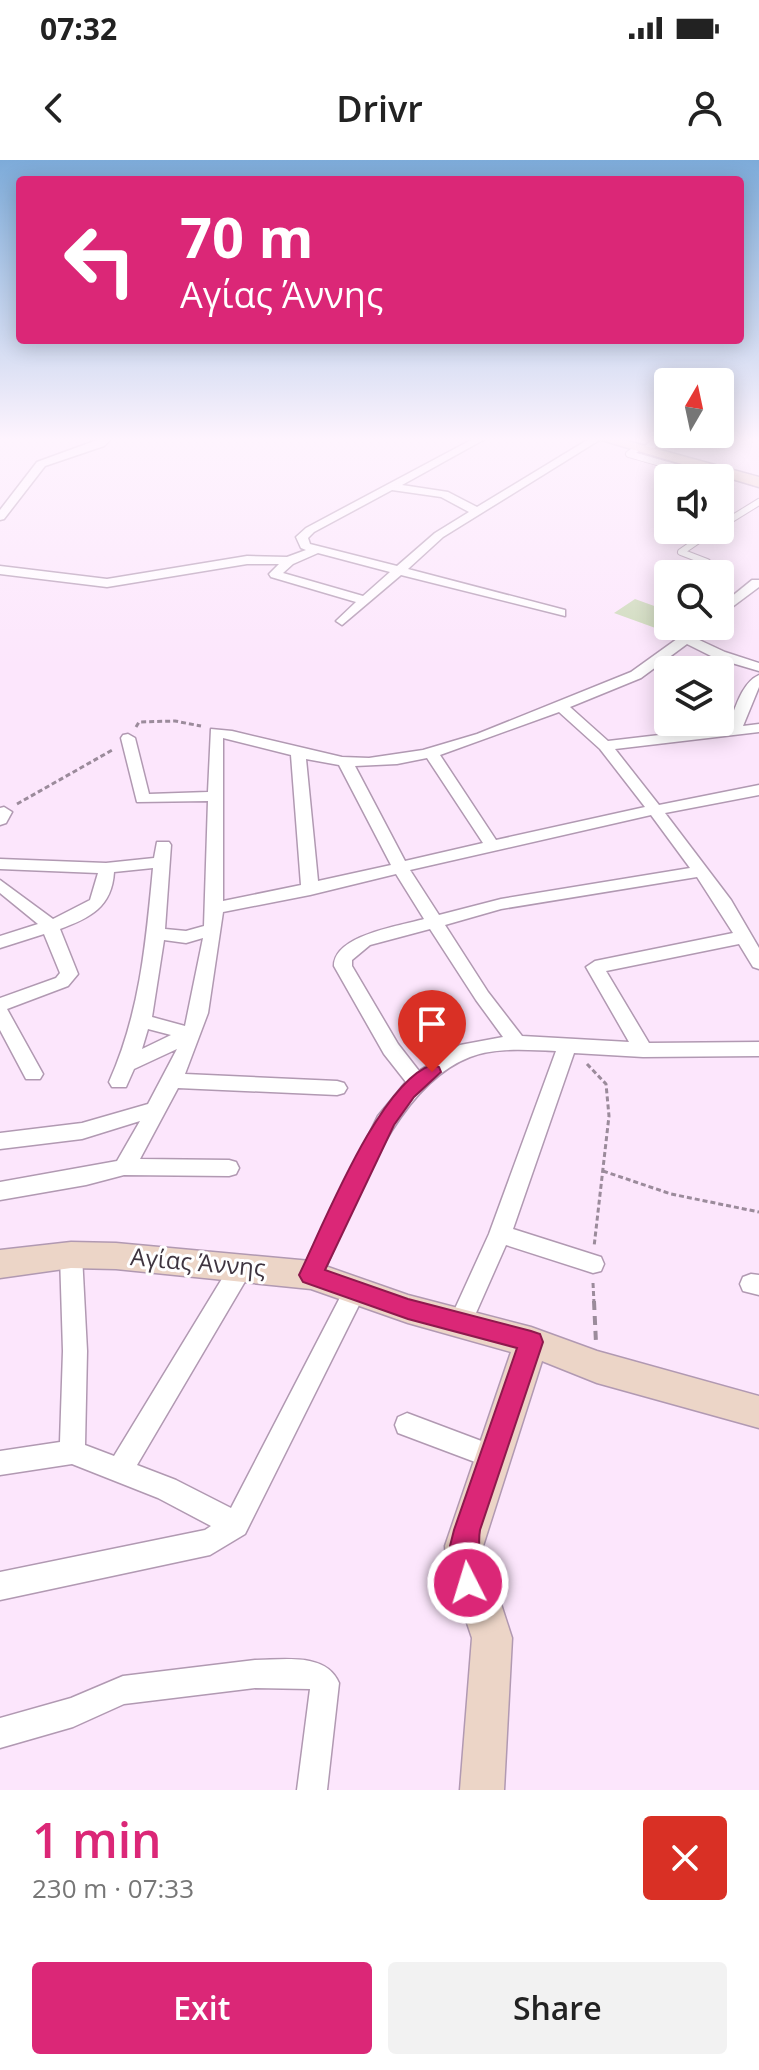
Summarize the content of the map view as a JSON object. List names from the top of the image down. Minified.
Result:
{"streets":{"street":["Αγίας Άννης"]},"north":"top","page":{"status":"07:32","header":"Drivr","turn":["70 m","Αγίας Άννης"],"heading":["1 min","230 m · 07:33"],"buttons":["Exit","Share"]}}
